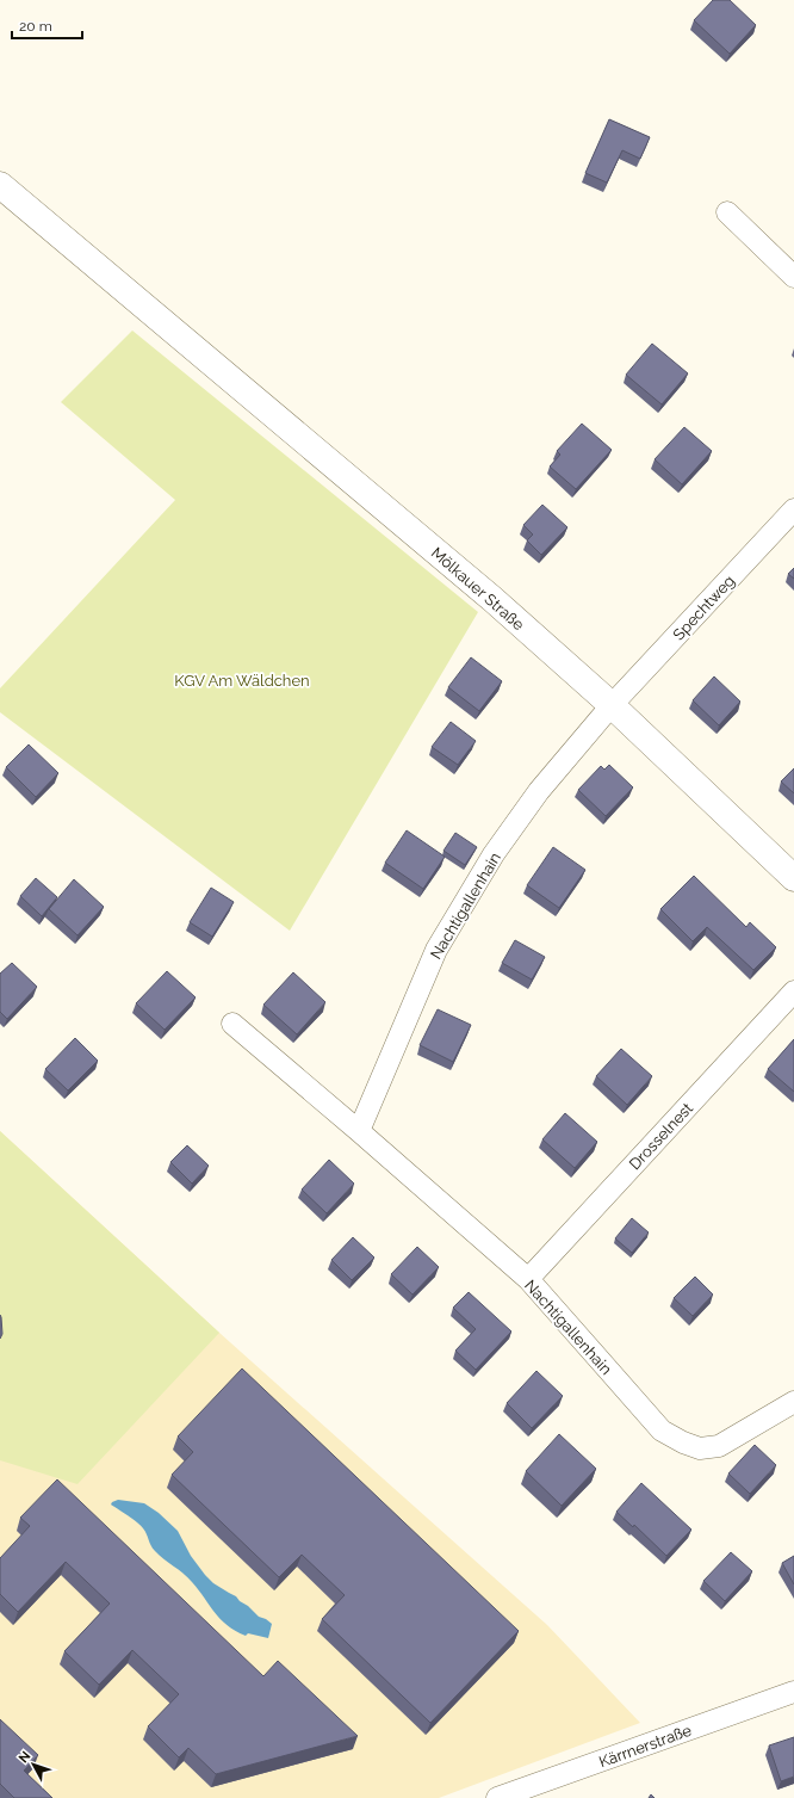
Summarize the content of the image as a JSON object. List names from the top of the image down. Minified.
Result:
{"streets":{"street":["Mölkauer Straße","Spechtweg","Nachtigallenhain","Drosselnest","Kärrnerstraße"]},"crossings":[["Mölkauer Straße","Spechtweg"],["Mölkauer Straße","Nachtigallenhain"],["Spechtweg","Nachtigallenhain"],["Nachtigallenhain","Drosselnest"]],"parks":["KGV Am Wäldchen"],"scale_bar":"20 m","north":"top left"}
